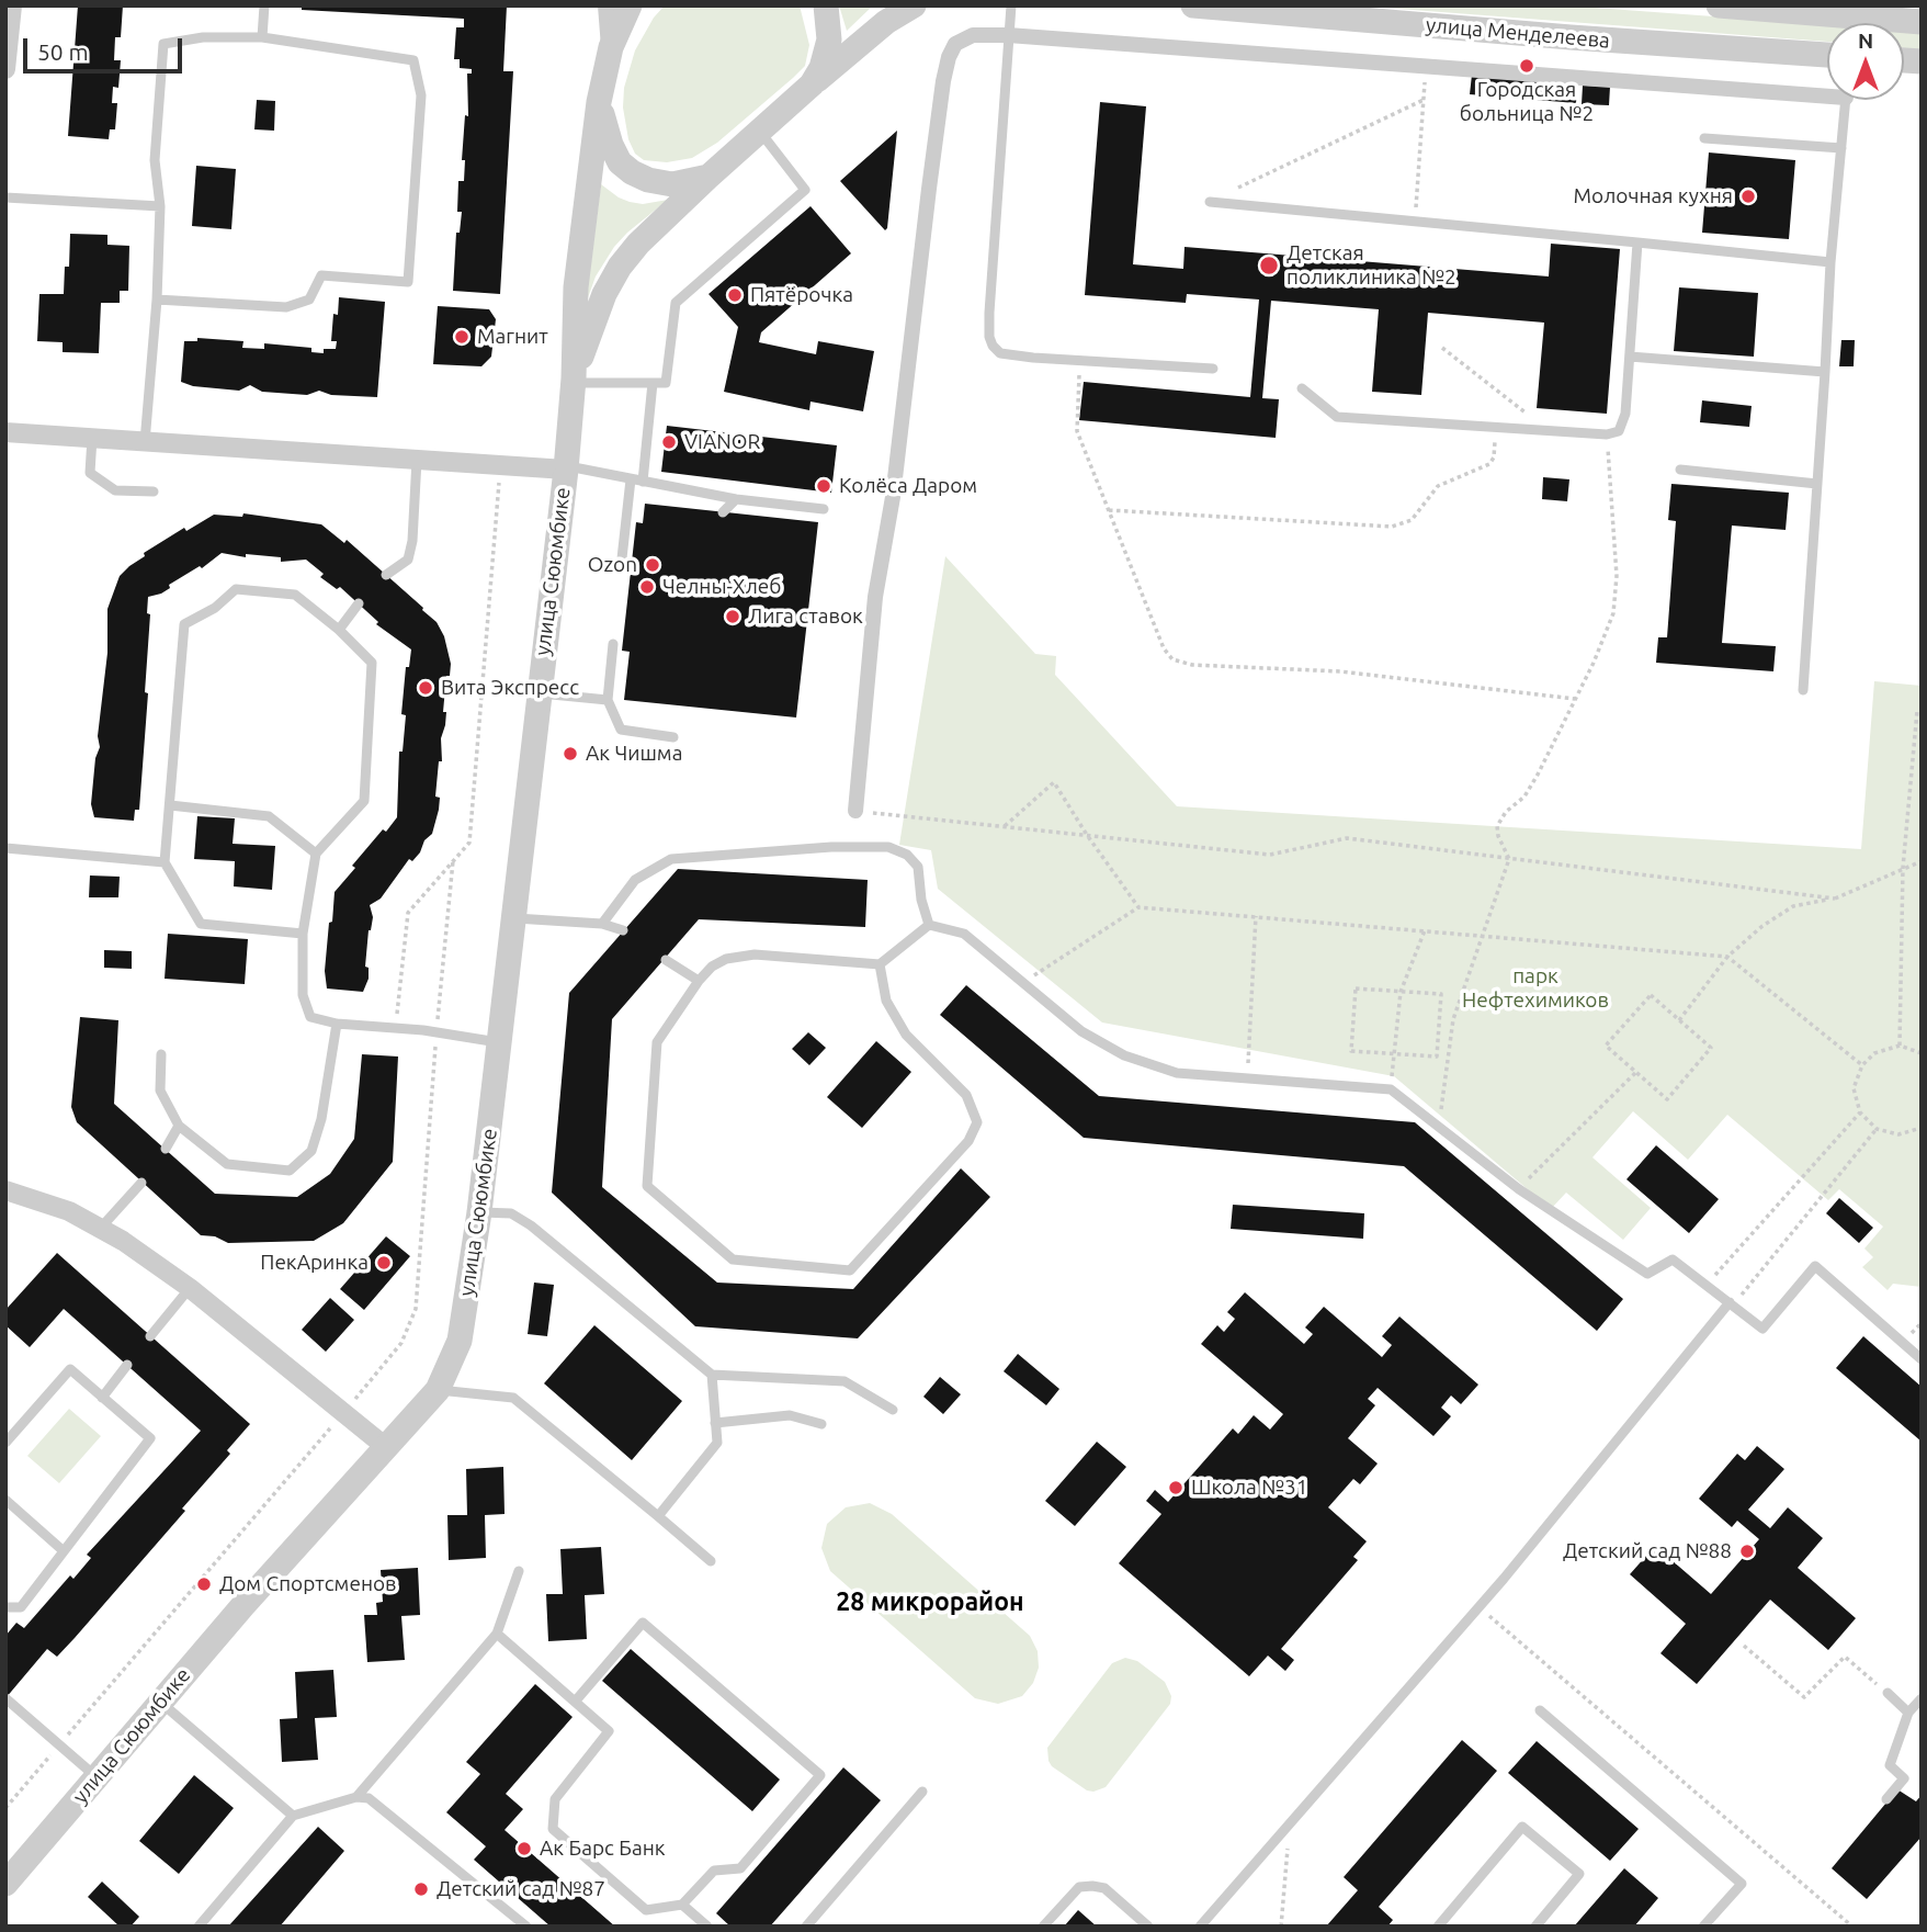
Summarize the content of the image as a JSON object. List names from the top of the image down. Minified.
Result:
{"streets":{"street":["улица Менделеева","улица Сююмбике"]},"districts":["28 микрорайон"],"parks":["парк Нефтехимиков"],"places":["Городская больница №2","Молочная кухня","Детская поликлиника №2","Пятёрочка","Магнит","VIANOR","Колёса Даром","Ozon","Челны-Хлеб","Лига ставок","Вита Экспресс","Ак Чишма","ПекАринка","Школа №31","Детский сад №88","Дом Спортсменов","Ак Барс Банк","Детский сад №87"],"scale_bar":"50 m","north":"top"}
